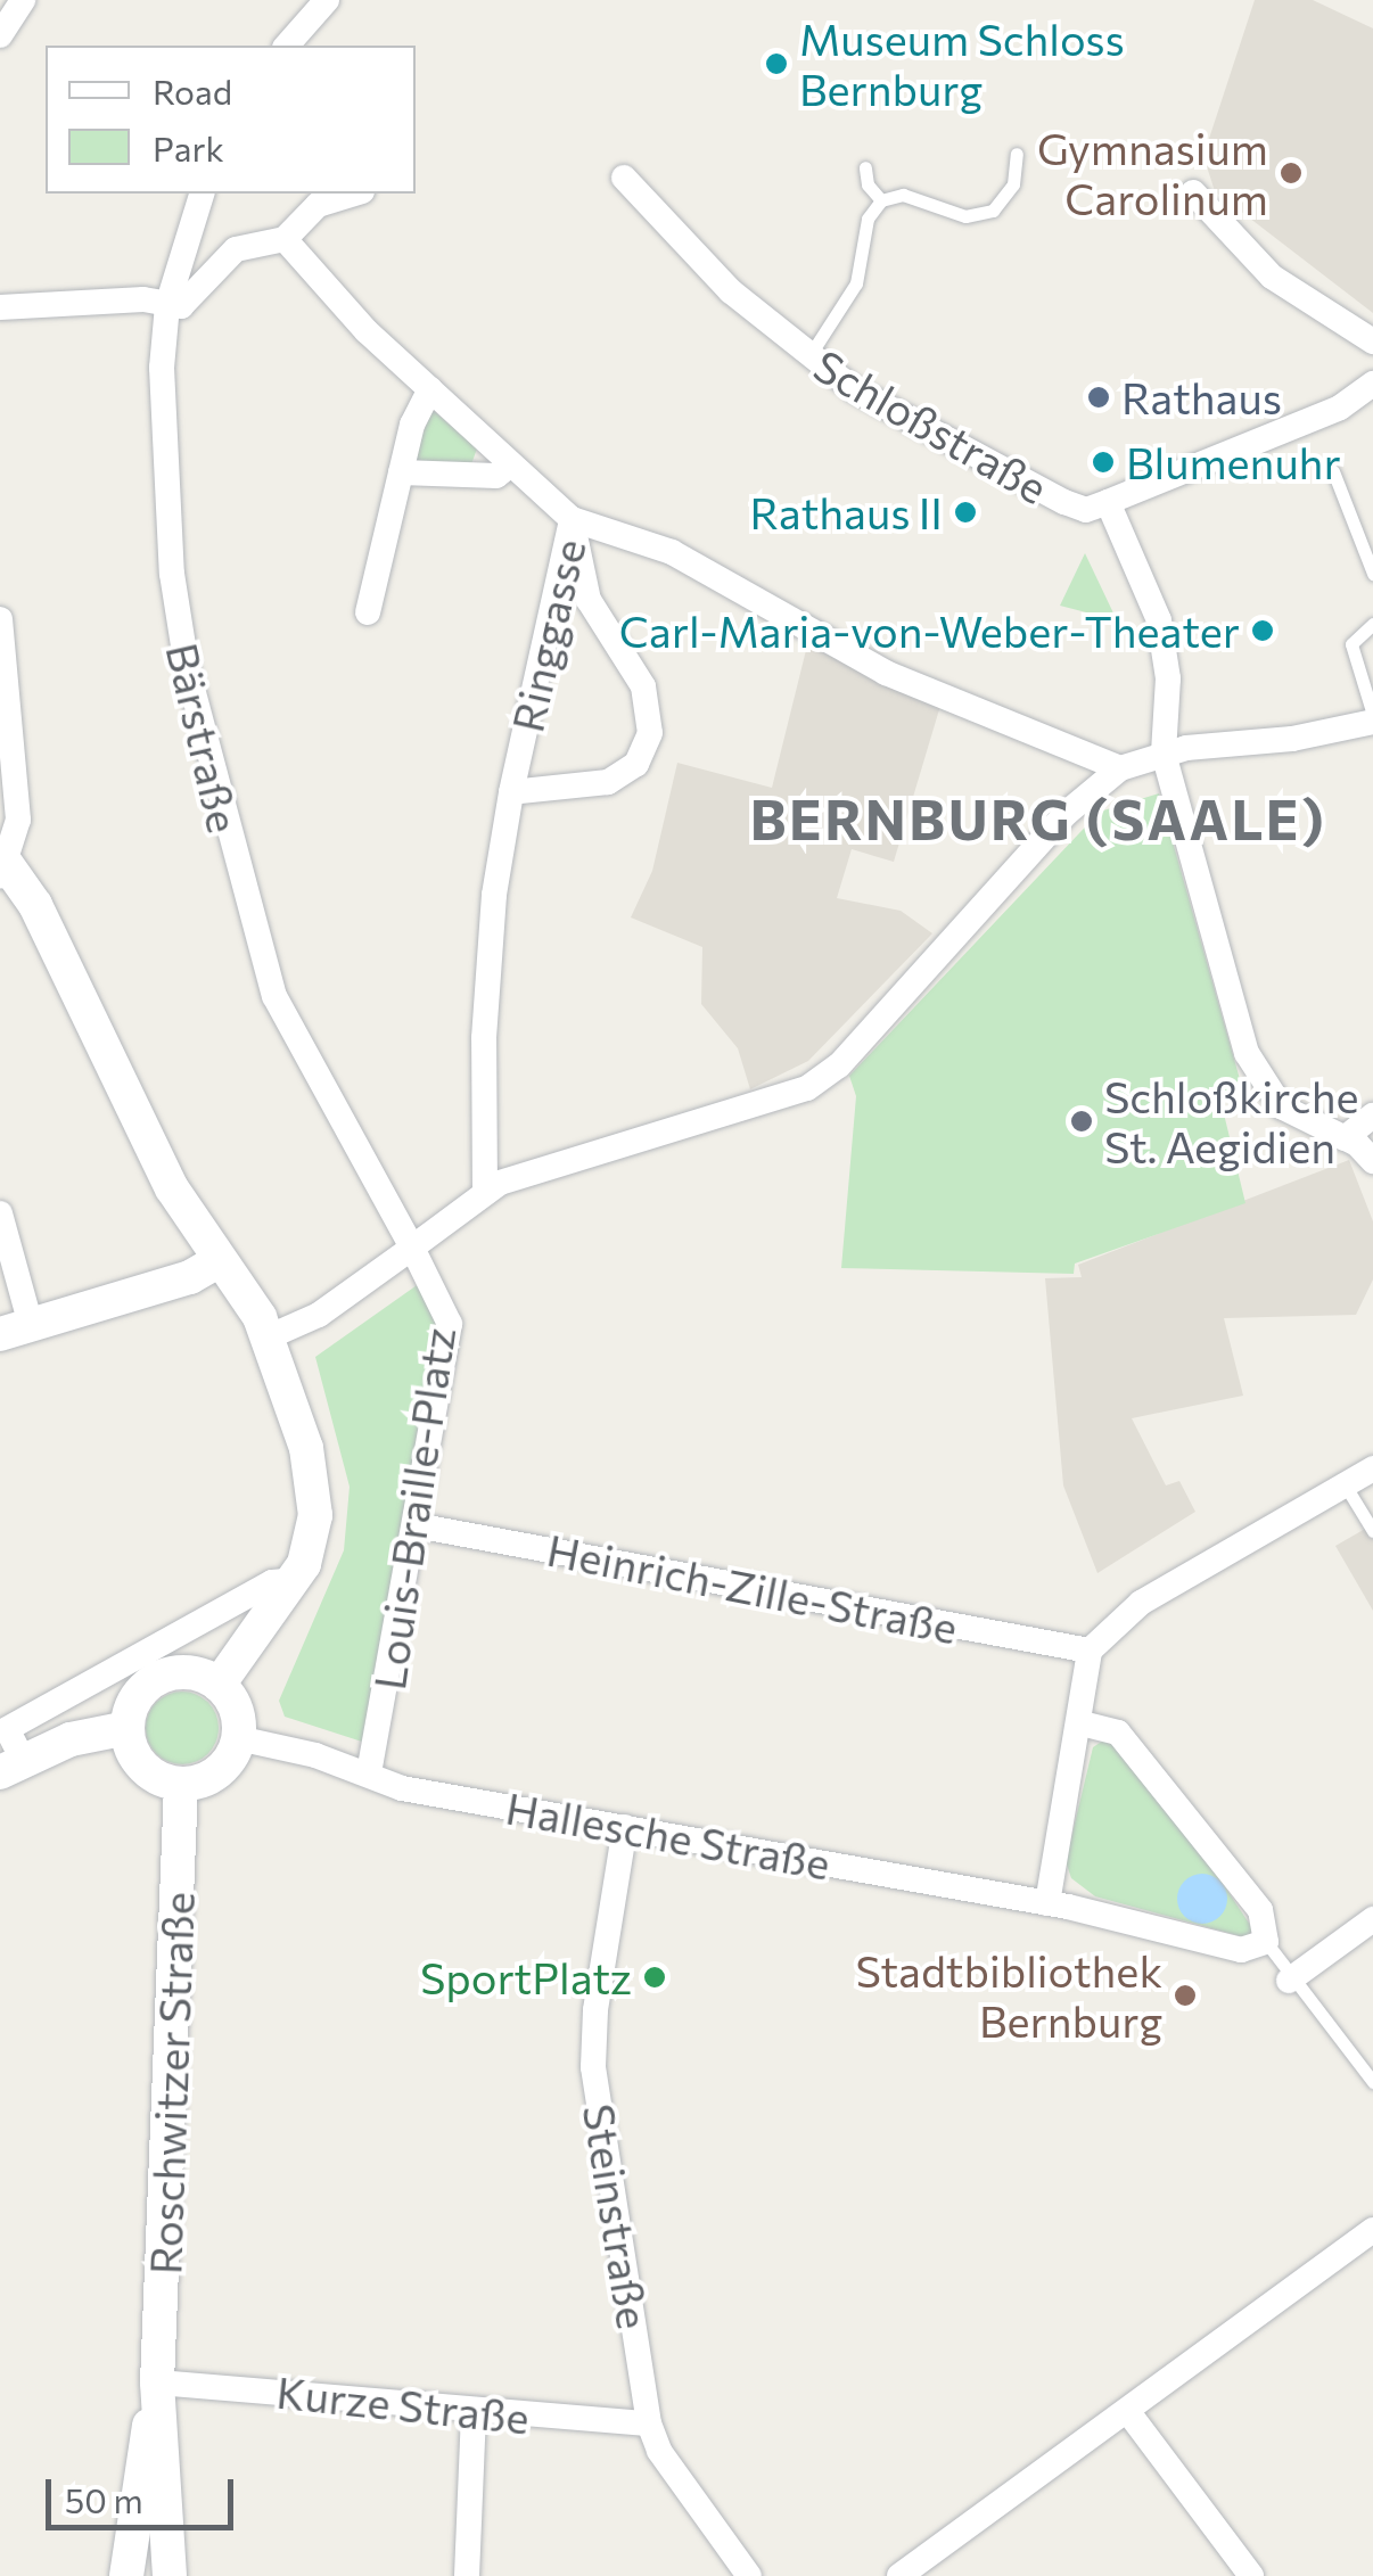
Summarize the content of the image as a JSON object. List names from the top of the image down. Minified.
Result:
{"streets":{"main road":["Roschwitzer Straße"],"street":["Schloßstraße","Ringgasse","Bärstraße","Louis-Braille-Platz","Heinrich-Zille-Straße","Hallesche Straße","Steinstraße","Kurze Straße"]},"crossings":[["Ringgasse","Louis-Braille-Platz"],["Bärstraße","Louis-Braille-Platz"],["Louis-Braille-Platz","Heinrich-Zille-Straße"],["Louis-Braille-Platz","Hallesche Straße"],["Hallesche Straße","Roschwitzer Straße"],["Hallesche Straße","Steinstraße"],["Roschwitzer Straße","Kurze Straße"],["Steinstraße","Kurze Straße"]],"districts":["BERNBURG (SAALE)"],"places":["Museum Schloss Bernburg","Gymnasium Carolinum","Rathaus","Blumenuhr","Rathaus II","Carl-Maria-von-Weber-Theater","Schloßkirche St. Aegidien","SportPlatz","Stadtbibliothek Bernburg"],"legend":["Road","Park"],"scale_bar":"50 m"}
